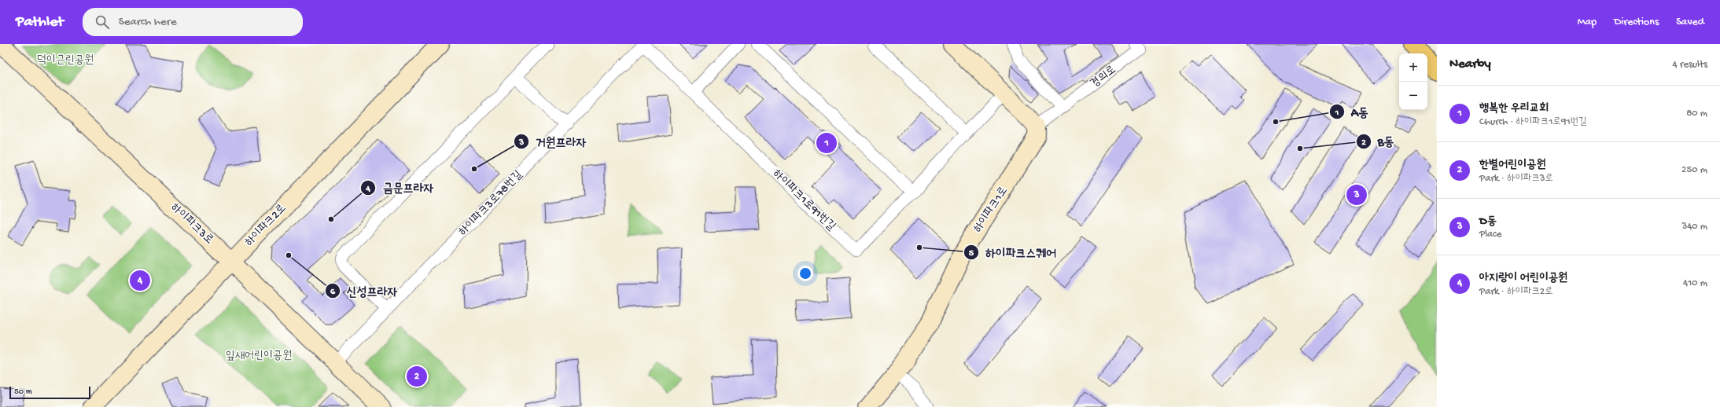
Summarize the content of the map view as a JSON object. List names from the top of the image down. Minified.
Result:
{"streets":{"street":["경의로","하이파크1로91번길","하이파크3로78번길","하이파크1로","하이파크3로","하이파크2로"]},"crossings":[["경의로","하이파크1로"],["하이파크1로91번길","하이파크3로78번길"],["하이파크3로78번길","하이파크3로"],["하이파크3로","하이파크2로"]],"parks":["덕이근린공원","잎새어린이공원"],"places":["A동","B동","거원프라자","금문프라자","하이파크스퀘어","신성프라자"],"scale_bar":"50 m","page":{"header":"Pathlet","search":"Search here","nav":["Map","Directions","Saved"],"heading":["Nearby","4 results"],"map_buttons":["+","−"],"list":[{"mark":"1","name":"행복한 우리교회","note":"Church · 하이파크1로91번길","value":"80 m"},{"mark":"2","name":"한별어린이공원","note":"Park · 하이파크3로","value":"250 m"},{"mark":"3","name":"D동","note":"Place","value":"340 m"},{"mark":"4","name":"아지랑이 어린이공원","note":"Park · 하이파크2로","value":"410 m"}],"pins":["1","3","4","2"],"scale":"50 m"}}
